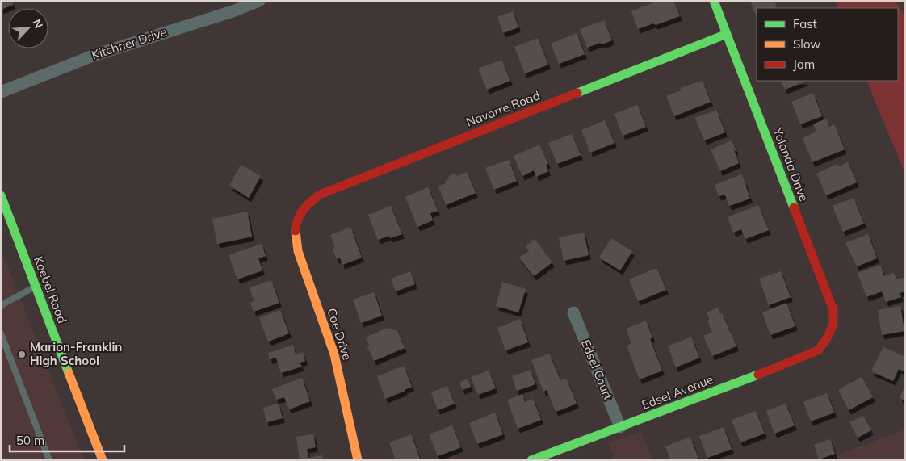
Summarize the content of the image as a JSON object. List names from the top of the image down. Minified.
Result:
{"streets":{"street":["Kitchner Drive","Navarre Road","Yolanda Drive","Koebel Road","Coe Drive","Edsel Court","Edsel Avenue"]},"crossings":[["Navarre Road","Yolanda Drive"],["Navarre Road","Coe Drive"],["Yolanda Drive","Edsel Avenue"],["Edsel Court","Edsel Avenue"]],"places":["Marion-Franklin High School"],"legend":["Fast","Slow","Jam"],"scale_bar":"50 m","north":"top right"}
